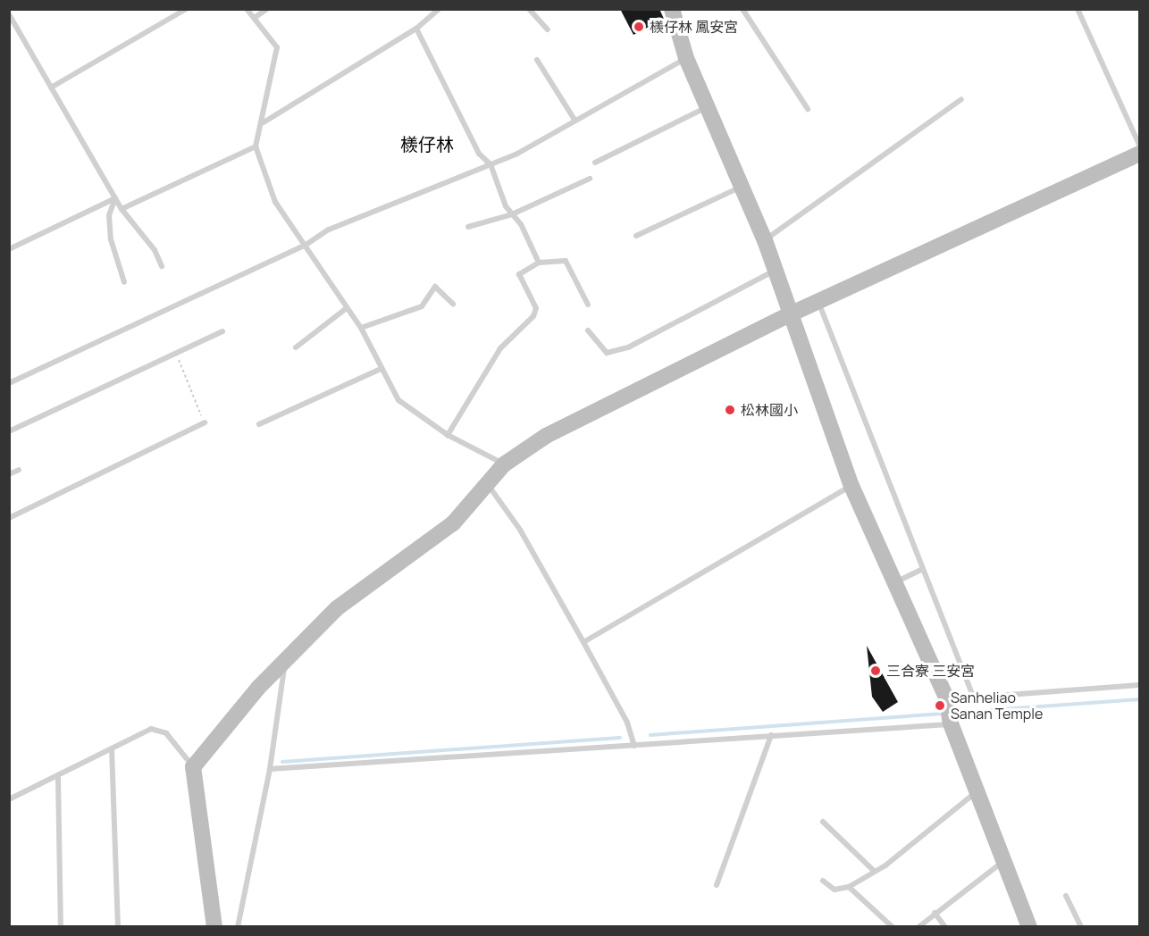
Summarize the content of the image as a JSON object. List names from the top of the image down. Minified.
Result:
{"districts":["檨仔林"],"places":["檨仔林 鳳安宮","松林國小","三合寮 三安宮","Sanheliao Sanan Temple"]}
